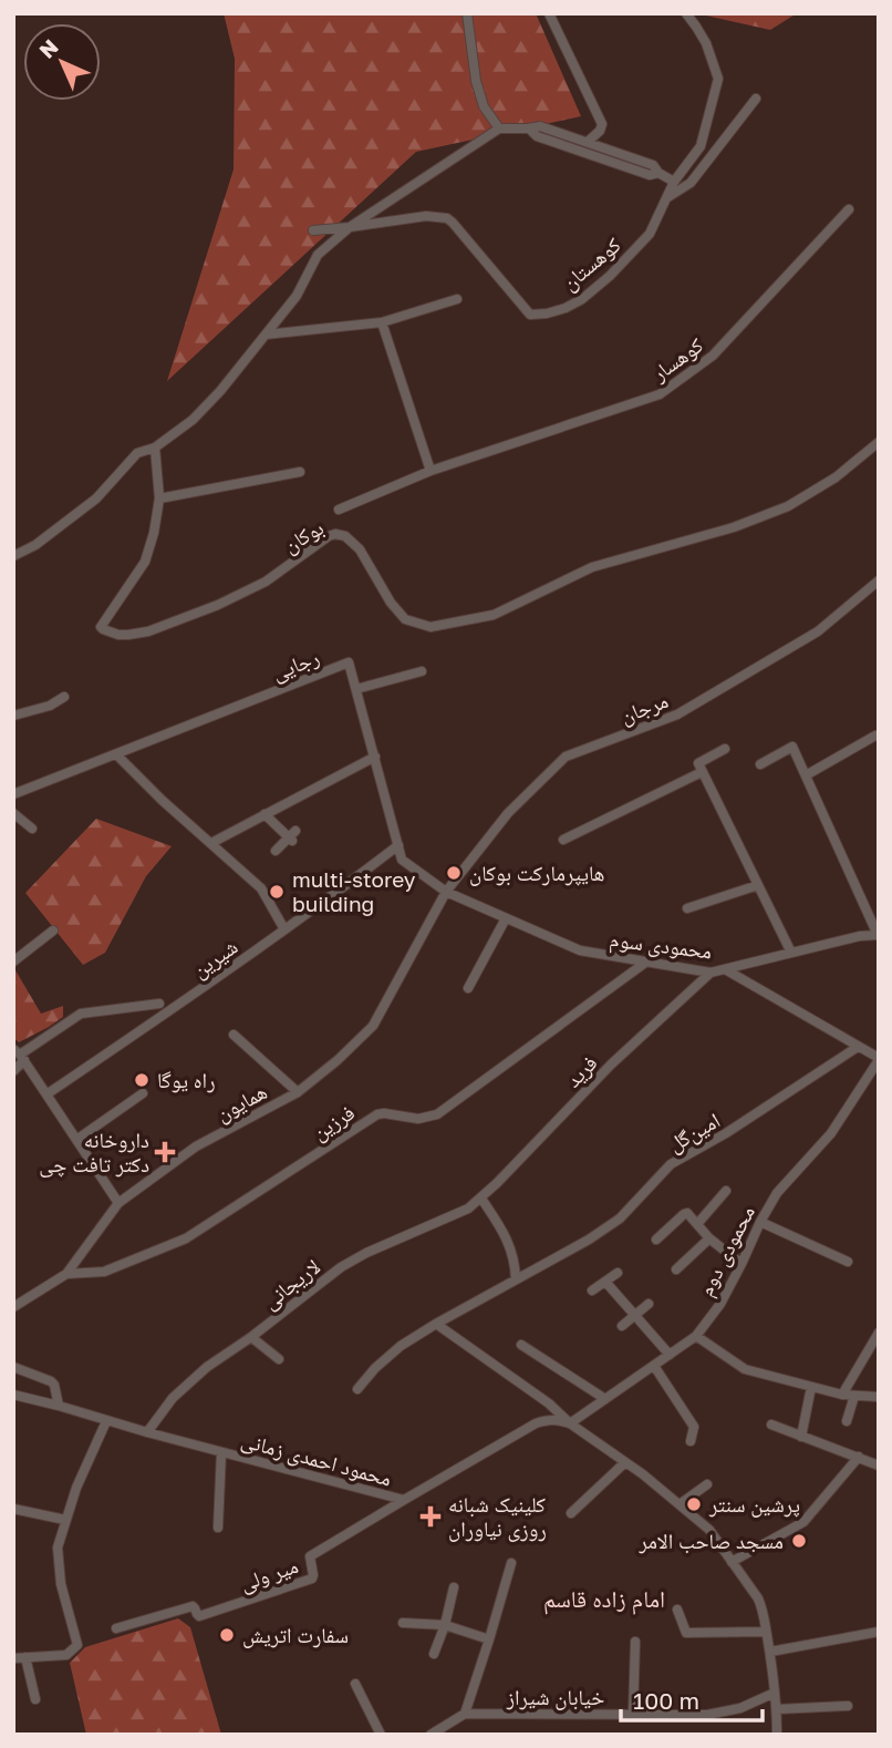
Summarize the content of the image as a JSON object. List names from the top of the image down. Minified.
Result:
{"streets":{"street":["کوهستان","کوهسار","بوکان","رجایی","مرجان","محمودی سوم","شیرین","فرید","همایون","فرزین","امین‌گل","محمودی دوم","لاریجانی","محمود احمدی زمانی","میر ولی","خیابان شیراز"]},"crossings":[["کوهستان","بوکان"],["رجایی","مرجان"],["رجایی","محمودی سوم"],["رجایی","شیرین"],["رجایی","همایون"],["مرجان","محمودی سوم"],["مرجان","همایون"],["محمودی سوم","فرید"],["محمودی سوم","همایون"],["محمودی سوم","فرزین"],["فرید","لاریجانی"],["همایون","فرزین"],["محمودی دوم","محمود احمدی زمانی"],["لاریجانی","محمود احمدی زمانی"],["محمود احمدی زمانی","میر ولی"]],"districts":["امام زاده قاسم"],"places":{"other":["هایپرمارکت بوکان","multi-storey building","راه یوگا","پرشین سنتر","مسجد صاحب الامر","سفارت اتریش"],"health":["داروخانه دکتر تافت چی","کلینیک شبانه روزی نیاوران"]},"scale_bar":"100 m","north":"top left"}
